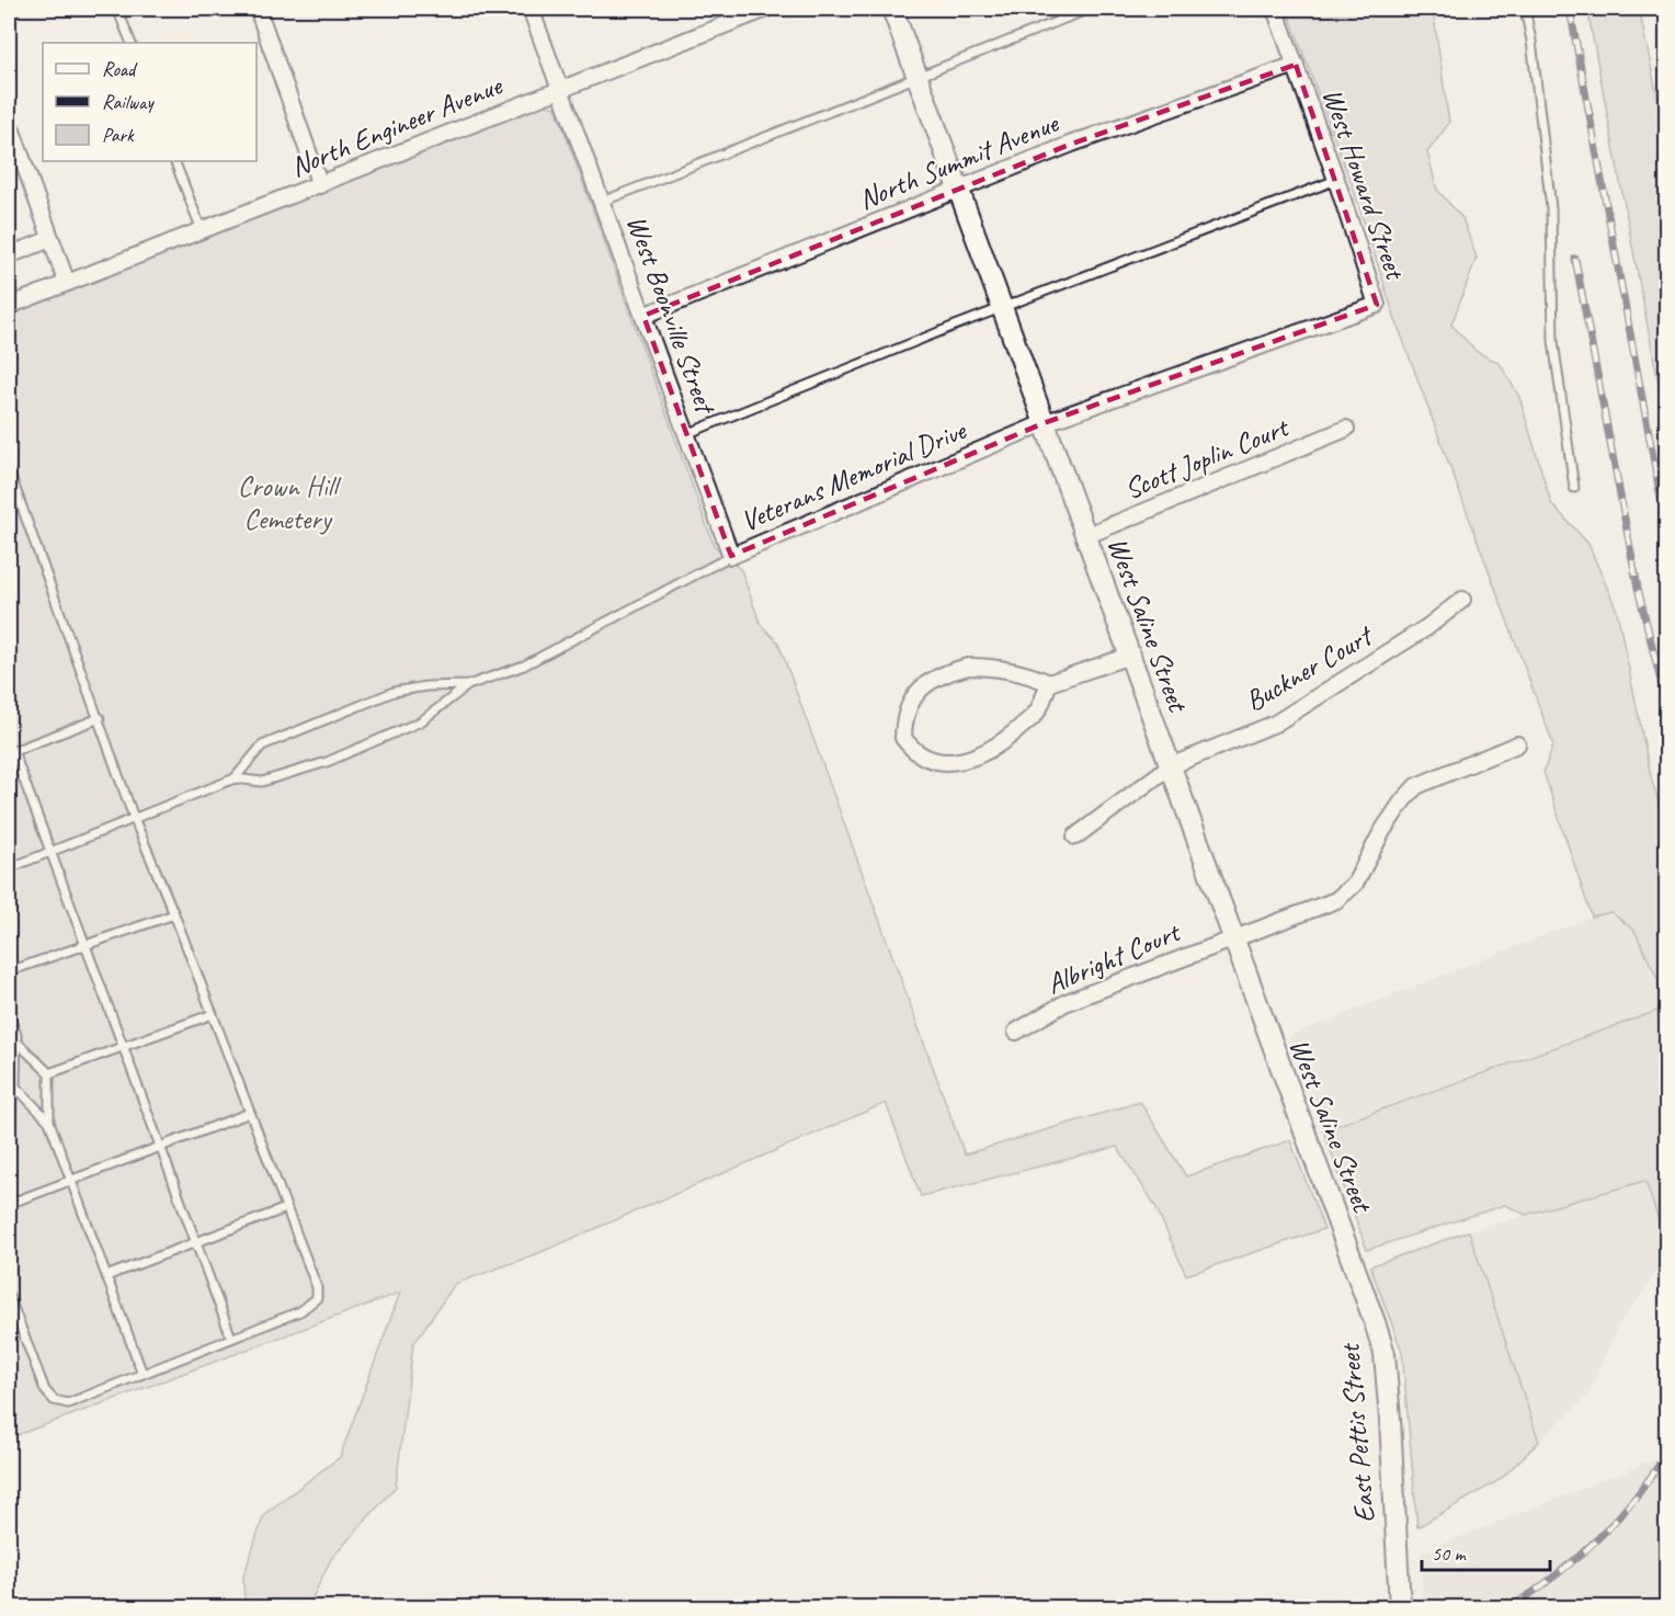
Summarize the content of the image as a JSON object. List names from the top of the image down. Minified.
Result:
{"streets":{"street":["North Engineer Avenue","North Summit Avenue","West Howard Street","West Boonville Street","Scott Joplin Court","Veterans Memorial Drive","West Saline Street","Buckner Court","Albright Court","East Pettis Street"]},"crossings":[["North Engineer Avenue","West Boonville Street"],["North Summit Avenue","West Howard Street"],["North Summit Avenue","West Boonville Street"],["North Summit Avenue","West Saline Street"],["West Howard Street","Veterans Memorial Drive"],["West Boonville Street","Veterans Memorial Drive"],["Scott Joplin Court","West Saline Street"],["Veterans Memorial Drive","West Saline Street"],["West Saline Street","Buckner Court"],["West Saline Street","Albright Court"],["West Saline Street","East Pettis Street"]],"parks":["Crown Hill Cemetery"],"legend":["Road","Railway","Park"],"scale_bar":"50 m"}
